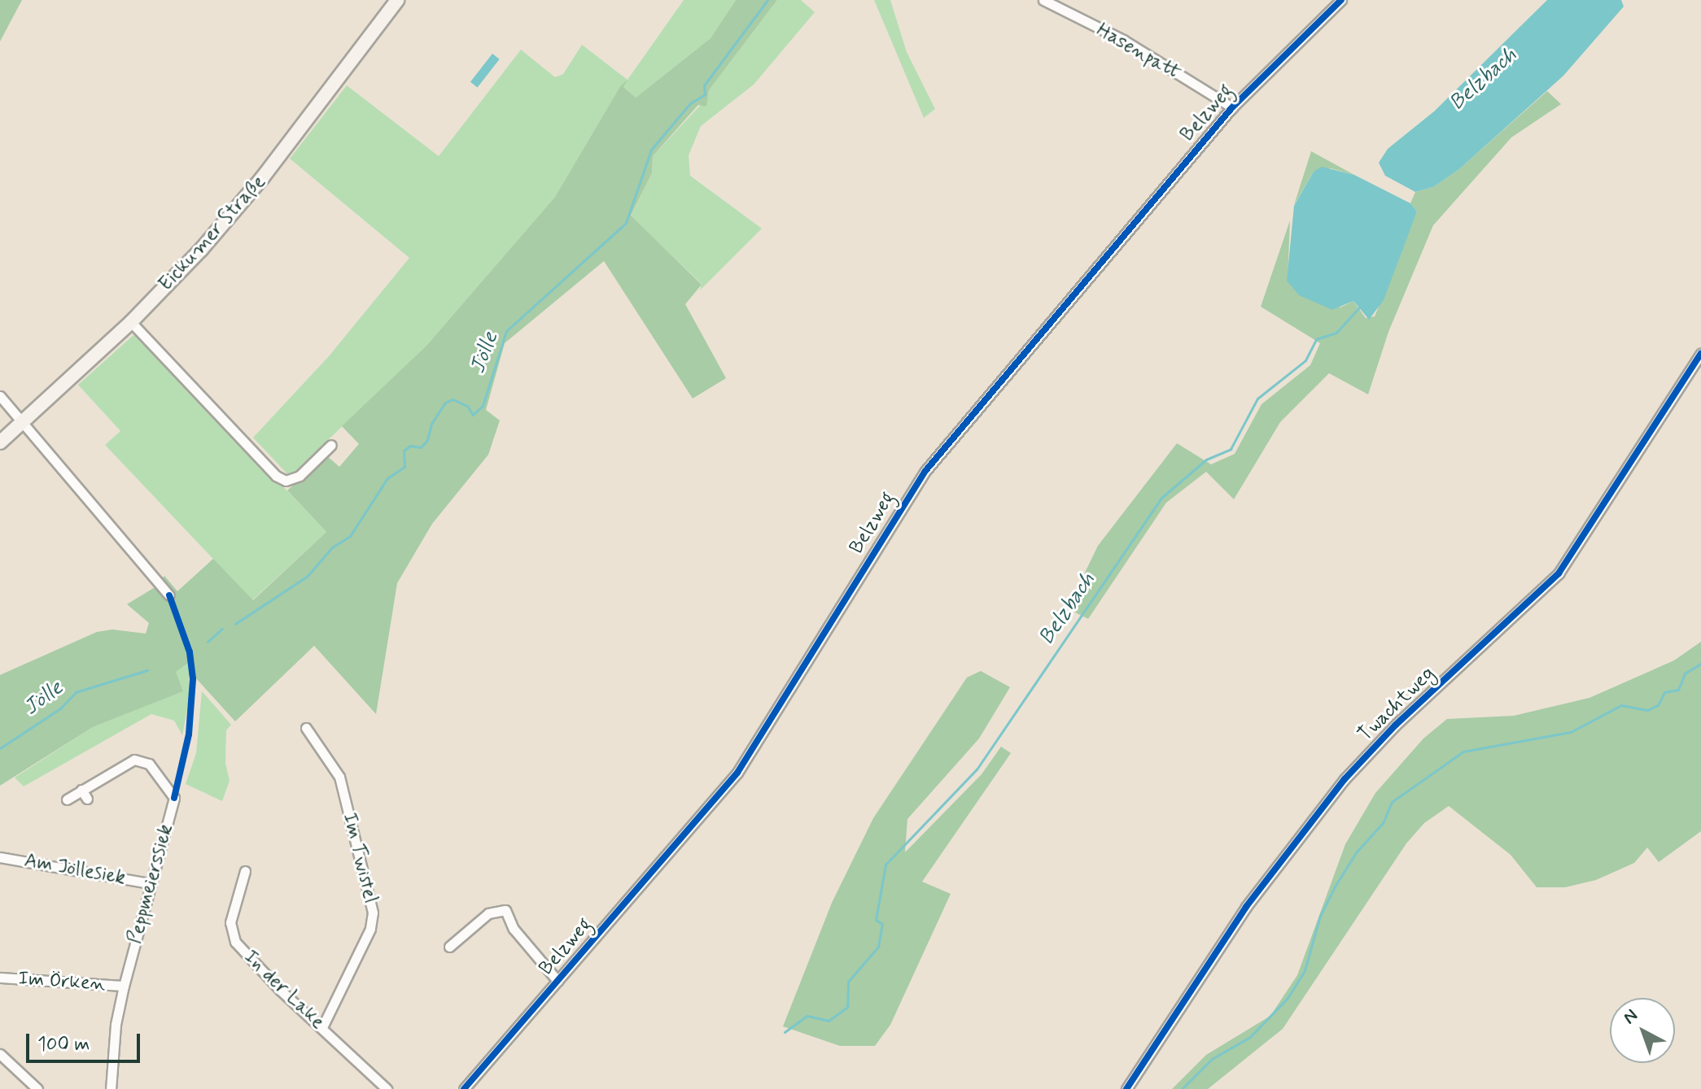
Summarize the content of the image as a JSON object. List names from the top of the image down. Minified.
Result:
{"streets":{"main road":["Eickumer Straße"],"street":["Hasenpatt","Belzweg","Twachtweg","Im Twistel","Am Jöllesiek","Peppmeierssiek","Im Örken","In der Lake"]},"crossings":[["Hasenpatt","Belzweg"],["Im Twistel","In der Lake"],["Am Jöllesiek","Peppmeierssiek"],["Peppmeierssiek","Im Örken"]],"water":["Belzbach","Jölle"],"scale_bar":"100 m","north":"top left"}
